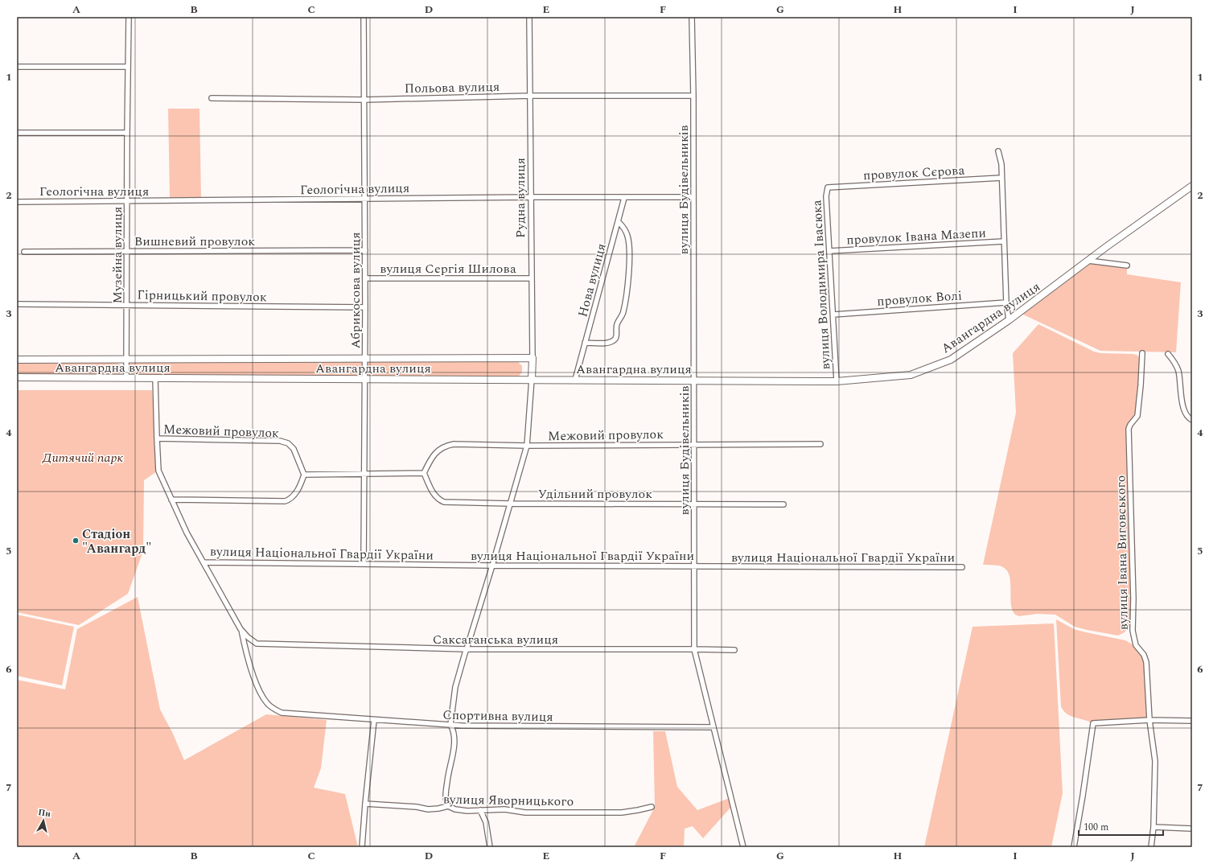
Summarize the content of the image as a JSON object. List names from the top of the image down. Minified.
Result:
{"streets":{"street":["Польова вулиця","провулок Сєрова","Геологічна вулиця","вулиця Будівельників","Рудна вулиця","провулок Івана Мазепи","Вишневий провулок","Музейна вулиця","вулиця Сергія Шилова","Нова вулиця","вулиця Володимира Івасюка","Абрикосова вулиця","Гірницький провулок","провулок Волі","Авангардна вулиця","Межовий провулок","Удільний провулок","вулиця Національної Гвардії України","вулиця Івана Виговського","Саксаганська вулиця","Спортивна вулиця","вулиця Яворницького"]},"crossings":[["Польова вулиця","вулиця Будівельників"],["Польова вулиця","Рудна вулиця"],["Польова вулиця","Абрикосова вулиця"],["провулок Сєрова","вулиця Володимира Івасюка"],["Геологічна вулиця","вулиця Будівельників"],["Геологічна вулиця","Рудна вулиця"],["Геологічна вулиця","Музейна вулиця"],["Геологічна вулиця","Нова вулиця"],["Геологічна вулиця","Абрикосова вулиця"],["вулиця Будівельників","Авангардна вулиця"],["вулиця Будівельників","Межовий провулок"],["вулиця Будівельників","Удільний провулок"],["вулиця Будівельників","вулиця Національної Гвардії України"],["вулиця Будівельників","Саксаганська вулиця"],["вулиця Будівельників","Спортивна вулиця"],["Рудна вулиця","вулиця Сергія Шилова"],["Рудна вулиця","Авангардна вулиця"],["провулок Івана Мазепи","вулиця Володимира Івасюка"],["Вишневий провулок","Музейна вулиця"],["Вишневий провулок","Абрикосова вулиця"],["Музейна вулиця","Гірницький провулок"],["Музейна вулиця","Авангардна вулиця"],["вулиця Сергія Шилова","Абрикосова вулиця"],["Нова вулиця","Авангардна вулиця"],["вулиця Володимира Івасюка","провулок Волі"],["вулиця Володимира Івасюка","Авангардна вулиця"],["Абрикосова вулиця","Гірницький провулок"],["Абрикосова вулиця","Авангардна вулиця"],["Абрикосова вулиця","вулиця Національної Гвардії України"],["Межовий провулок","Удільний провулок"],["Саксаганська вулиця","Спортивна вулиця"]],"parks":["Дитячий парк"],"places":["Стадіон \"Авангард\""],"scale_bar":"100 m","north":"top","grid":{"columns":["A","B","C","D","E","F","G","H","I","J"],"rows":["1","2","3","4","5","6","7"]}}
